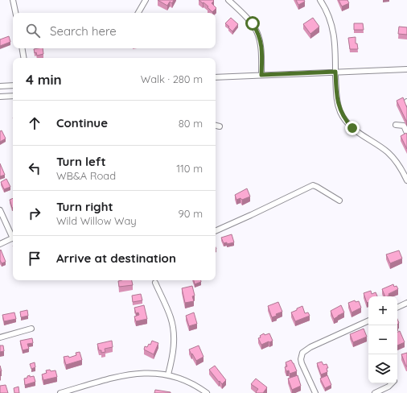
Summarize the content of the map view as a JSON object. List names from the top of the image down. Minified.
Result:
{"page":{"search":"Search here","heading":["4 min","Walk · 280 m"],"list":[["Continue","80 m"],["Turn left","WB&A Road","110 m"],["Turn right","Wild Willow Way","90 m"],"Arrive at destination"],"map_buttons":["+","−"]}}
